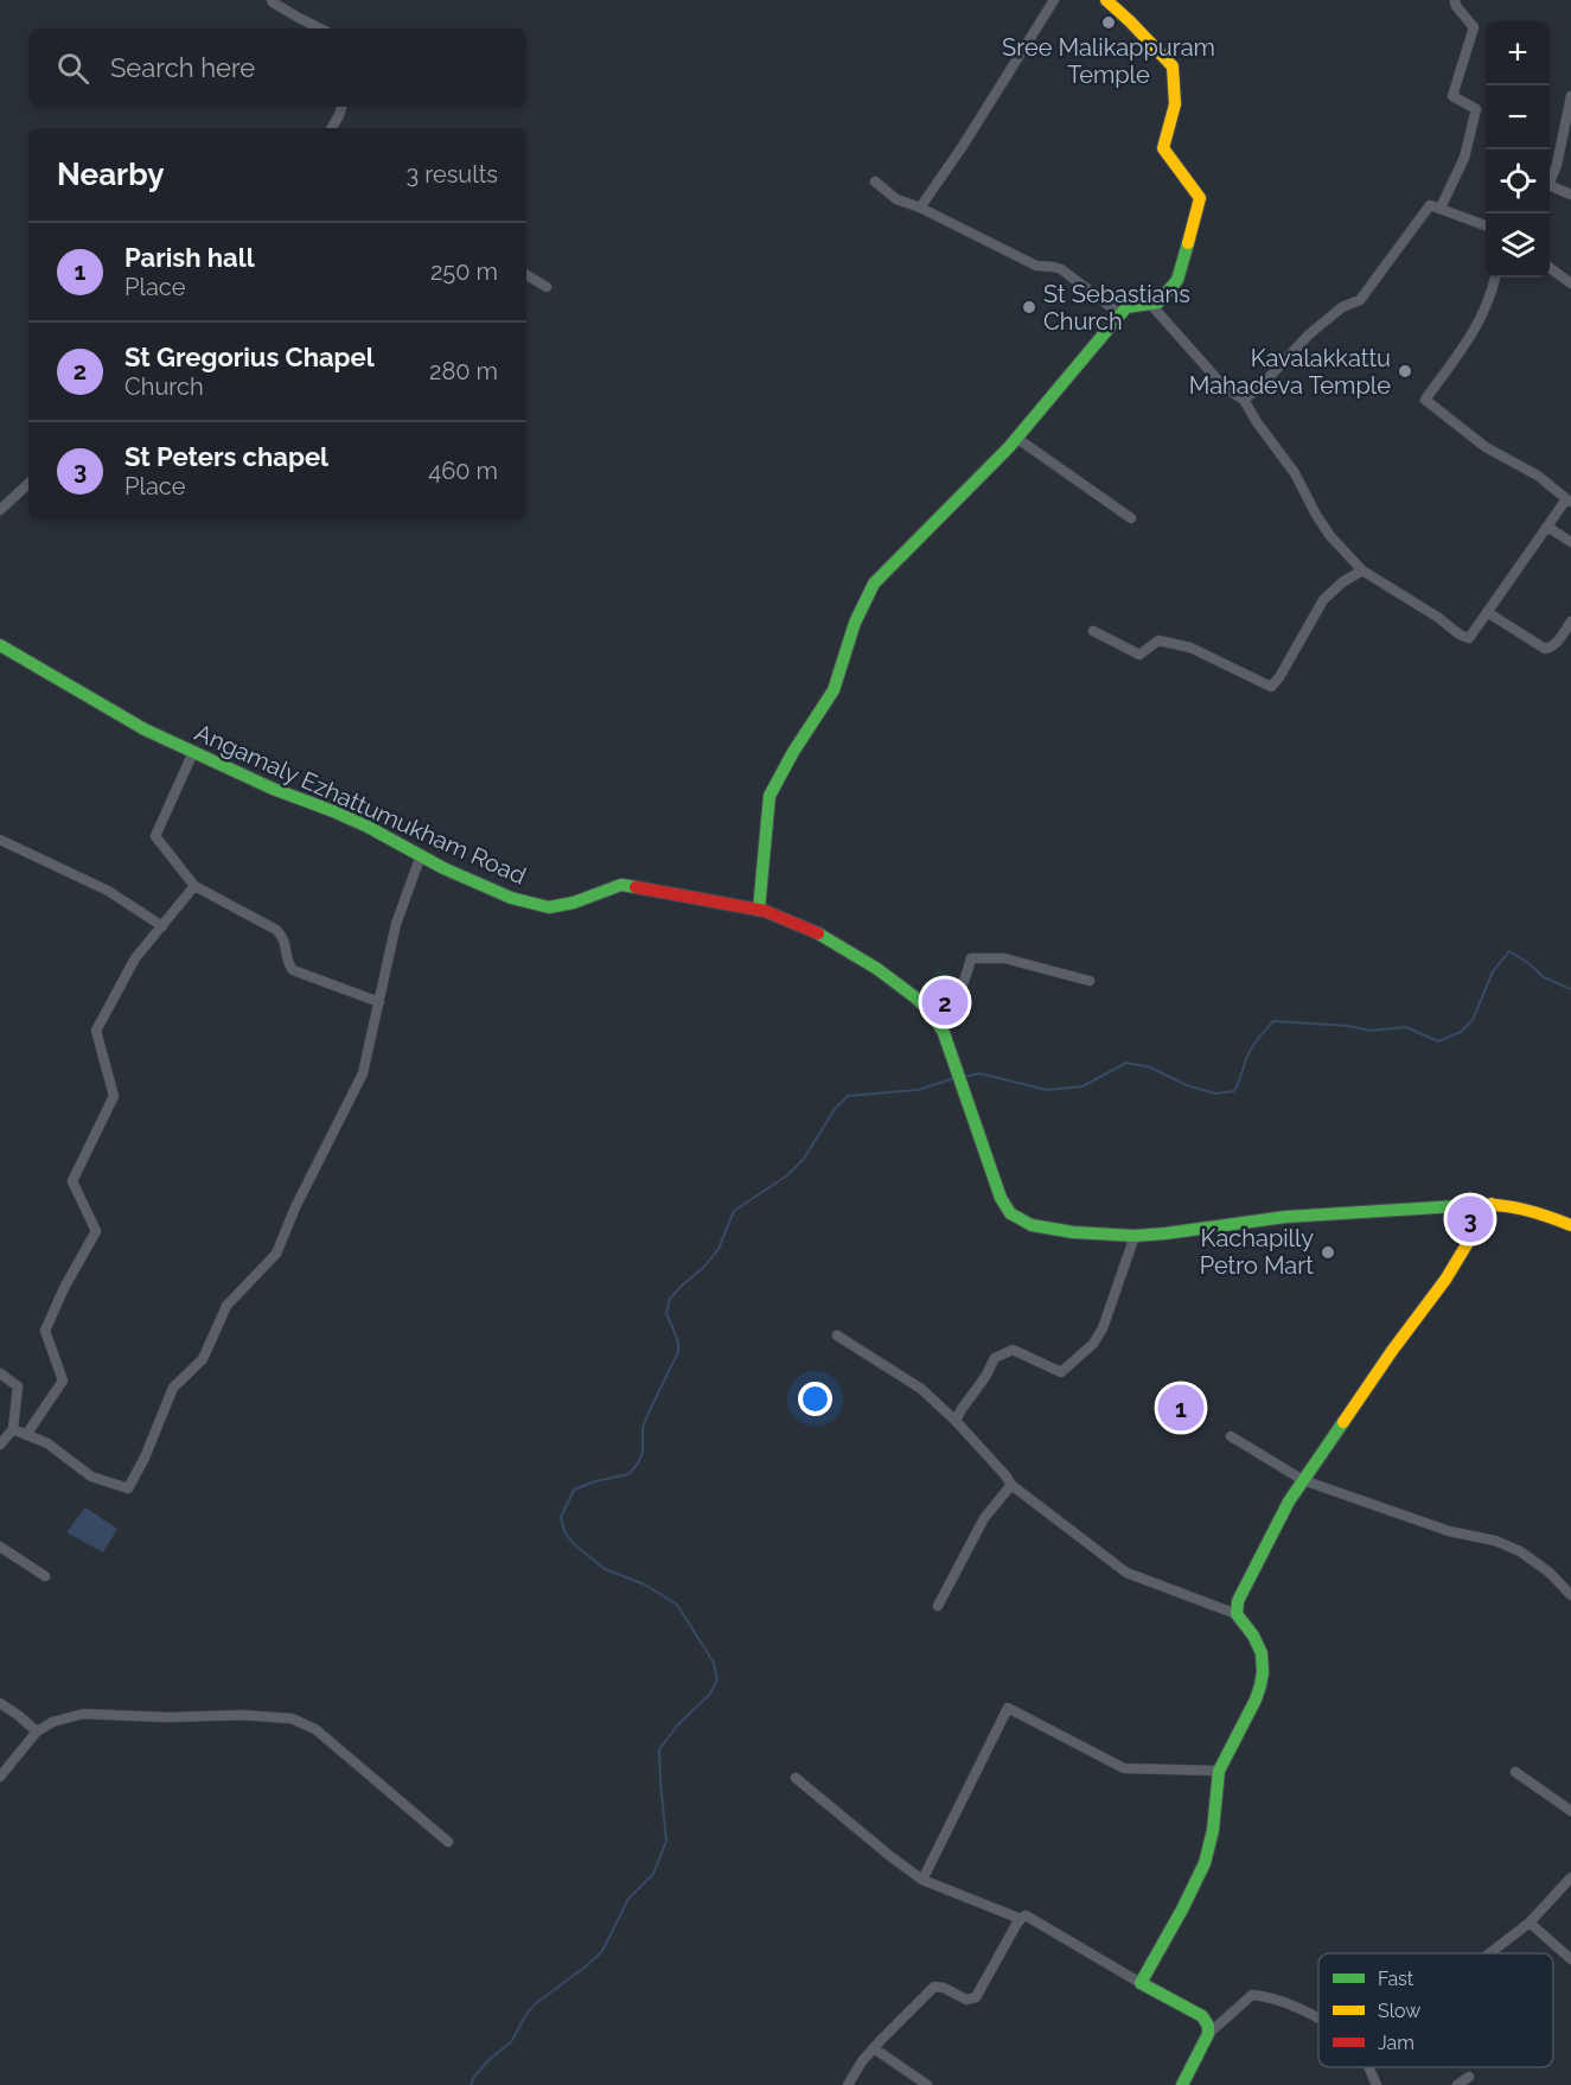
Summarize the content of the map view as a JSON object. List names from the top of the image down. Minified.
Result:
{"streets":{"street":["Angamaly Ezhattumukham Road"]},"places":["Sree Malikappuram Temple","St Sebastians Church","Kavalakkattu Mahadeva Temple","Kachapilly Petro Mart"],"legend":["Fast","Slow","Jam"],"page":{"map_buttons":["+","−"],"search":"Search here","heading":["Nearby","3 results"],"list":[{"mark":"1","name":"Parish hall","note":"Place","value":"250 m"},{"mark":"2","name":"St Gregorius Chapel","note":"Church","value":"280 m"},{"mark":"3","name":"St Peters chapel","note":"Place","value":"460 m"}],"pins":["2","3","1"]}}
